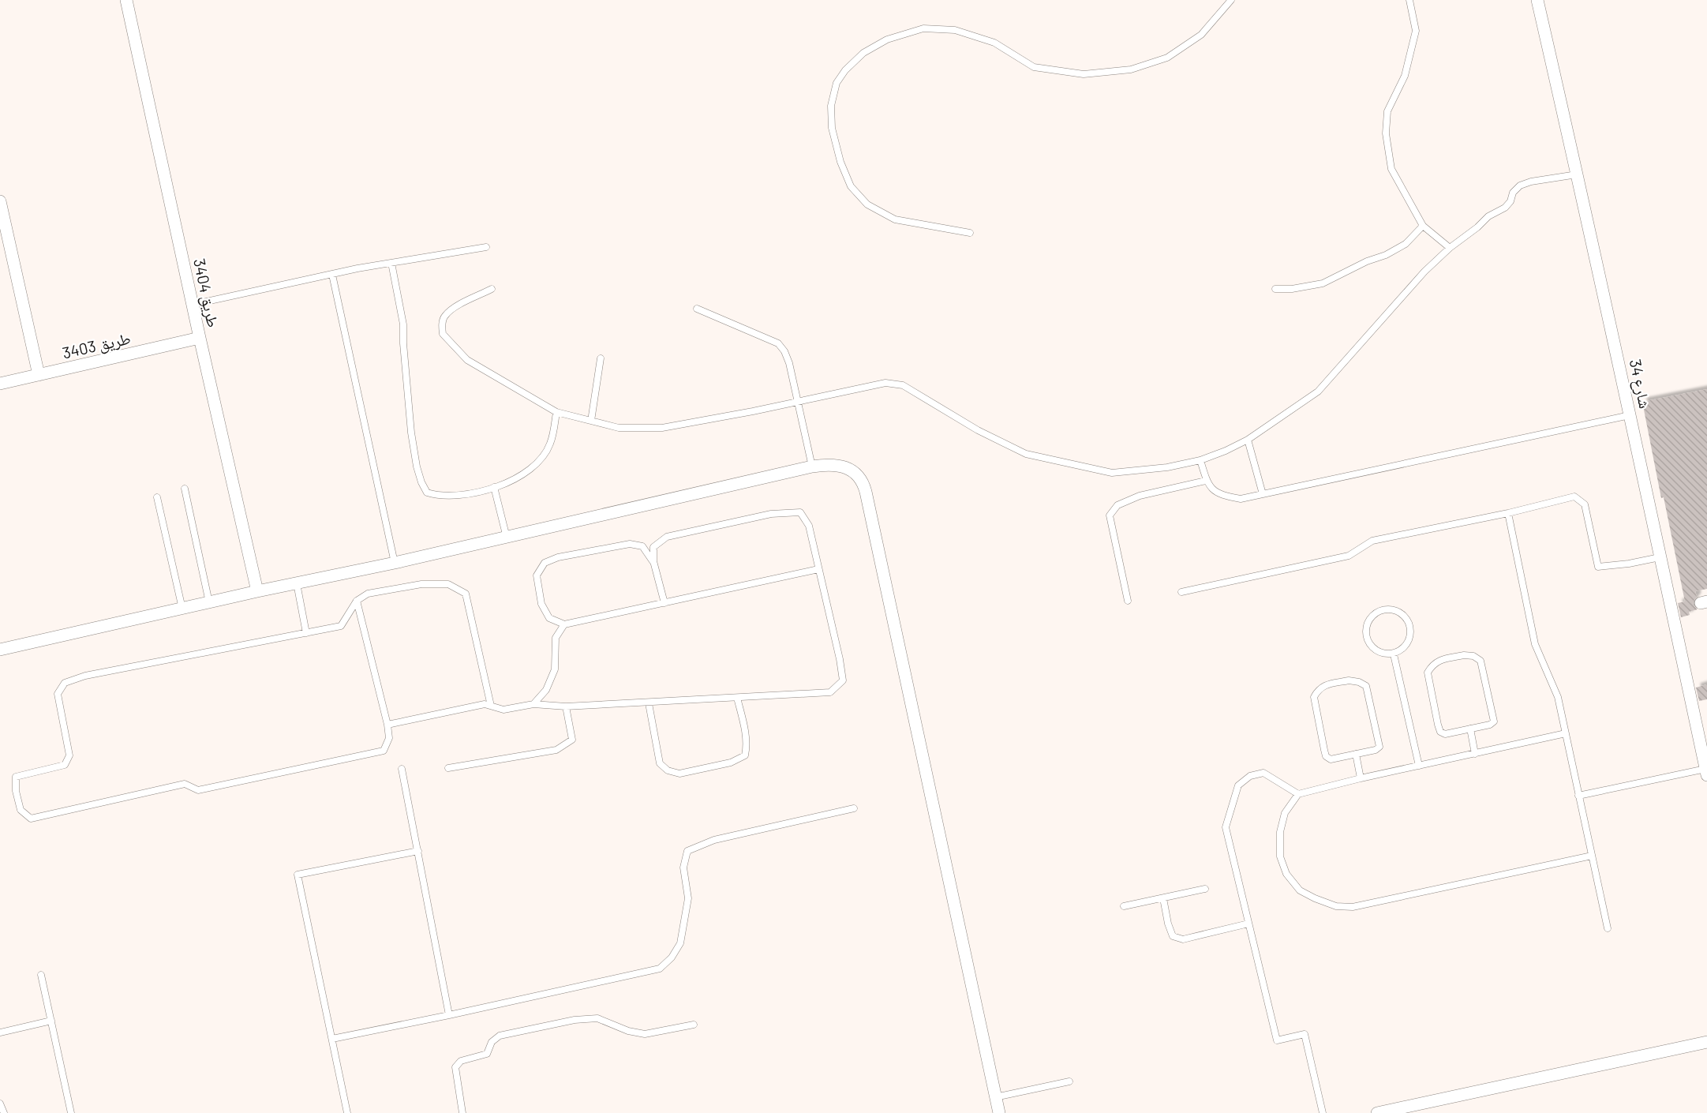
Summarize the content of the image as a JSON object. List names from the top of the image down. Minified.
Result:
{"streets":{"street":["طريق 3404","طريق 3403","شارع 34"]},"crossings":[["طريق 3404","طريق 3403"]]}
